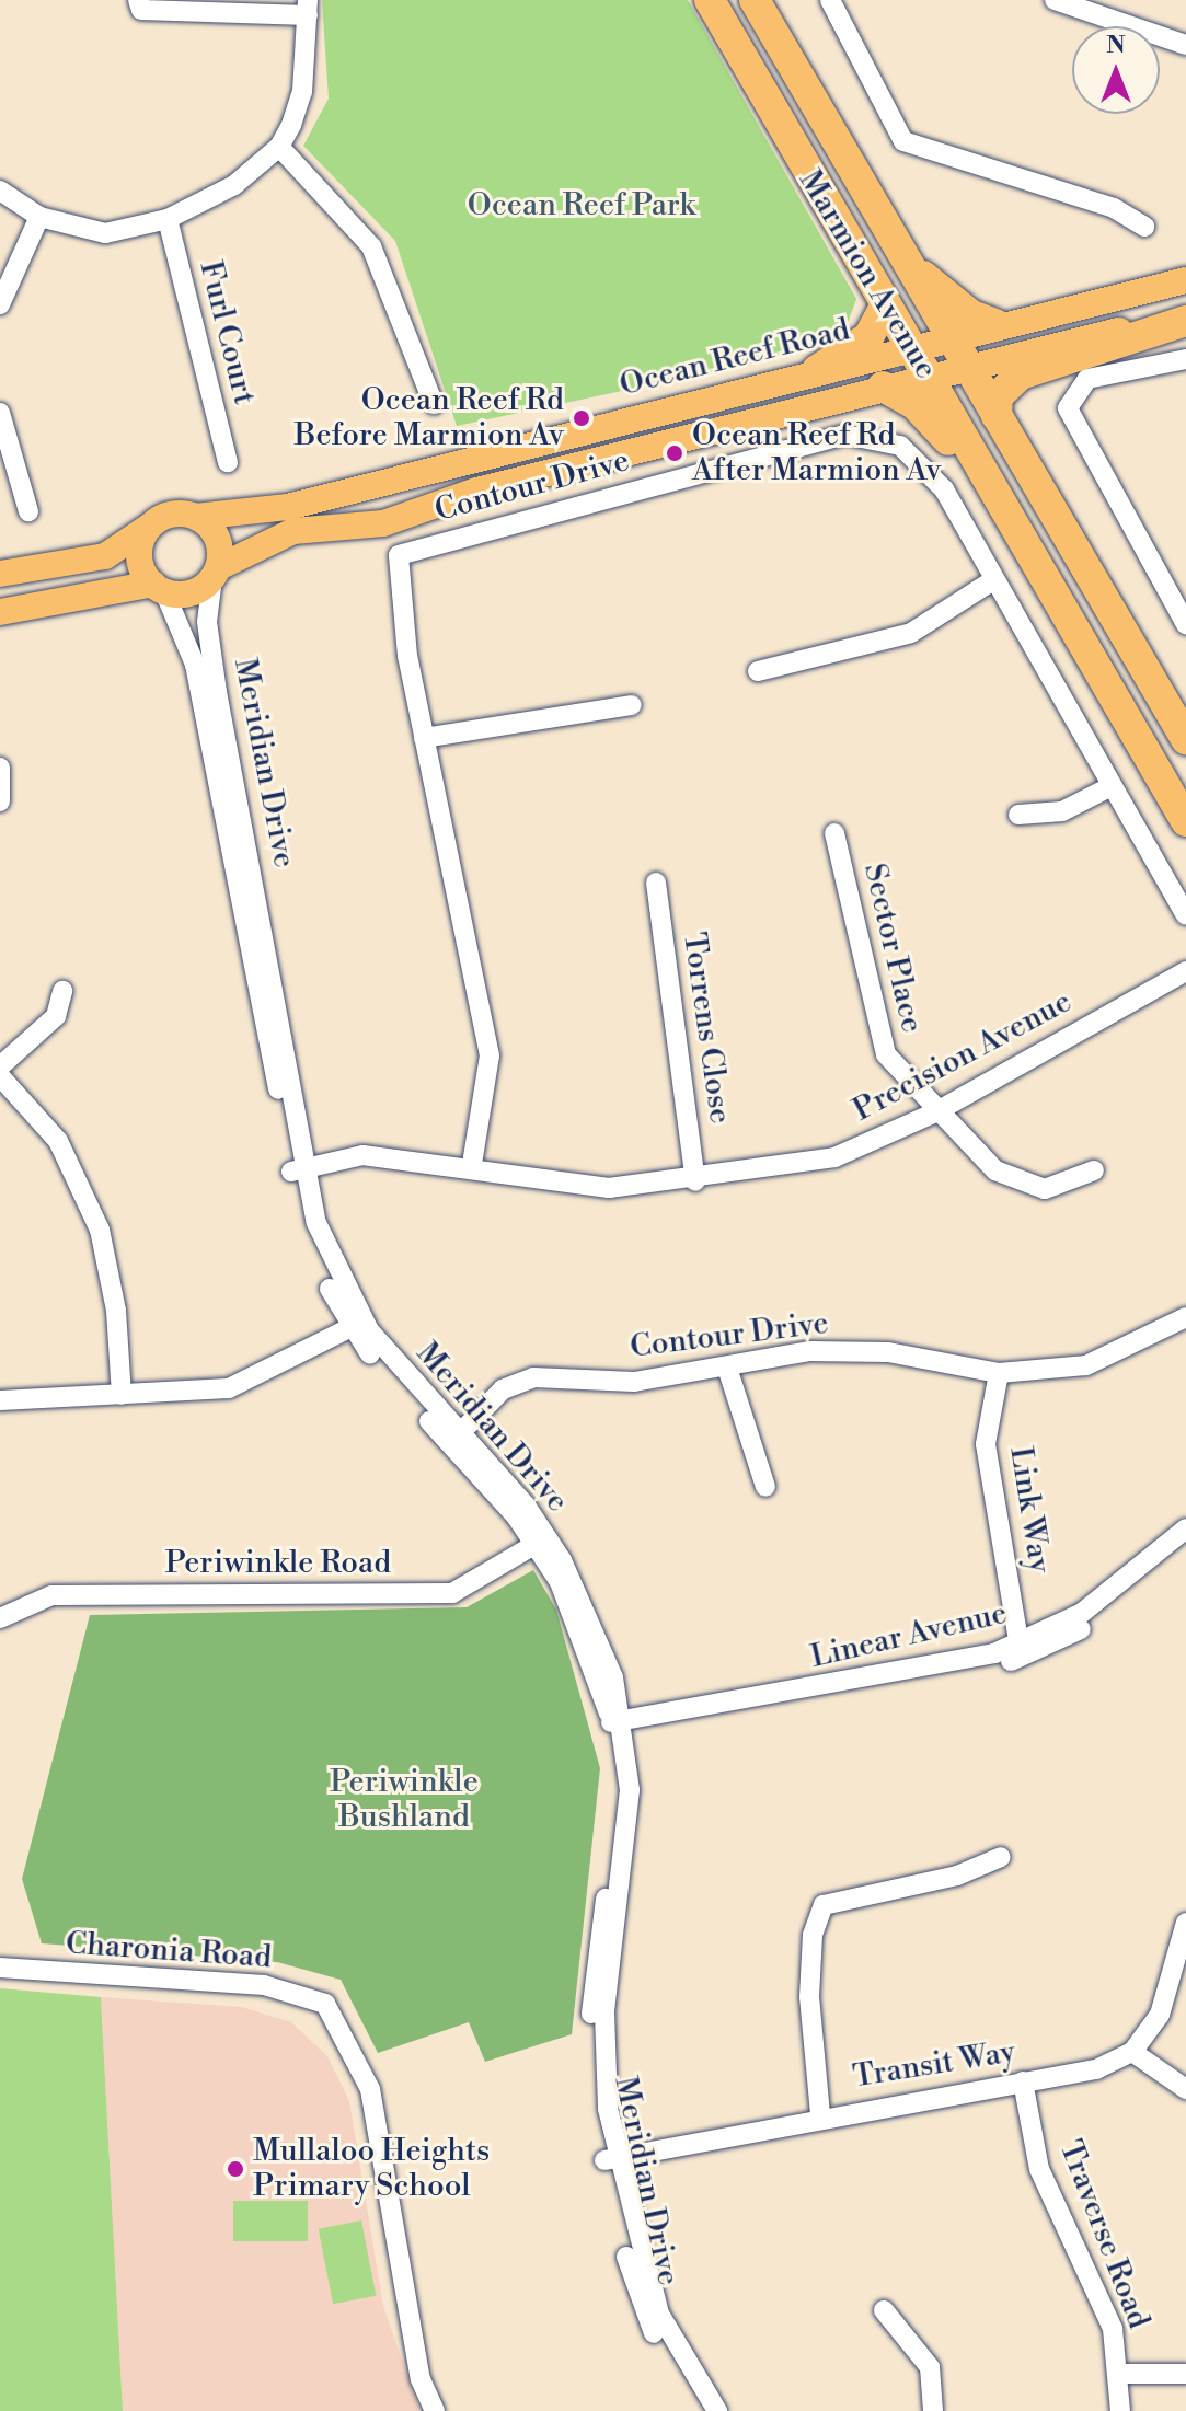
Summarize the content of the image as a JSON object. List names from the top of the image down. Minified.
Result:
{"streets":{"highway":["Marmion Avenue"],"main road":["Ocean Reef Road"],"street":["Furl Court","Contour Drive","Meridian Drive","Sector Place","Torrens Close","Precision Avenue","Link Way","Periwinkle Road","Linear Avenue","Charonia Road","Transit Way","Traverse Road"]},"crossings":[["Marmion Avenue","Ocean Reef Road"],["Ocean Reef Road","Meridian Drive"],["Contour Drive","Meridian Drive"],["Contour Drive","Precision Avenue"],["Contour Drive","Link Way"],["Meridian Drive","Precision Avenue"],["Meridian Drive","Periwinkle Road"],["Meridian Drive","Linear Avenue"],["Meridian Drive","Transit Way"],["Sector Place","Precision Avenue"],["Torrens Close","Precision Avenue"],["Link Way","Linear Avenue"],["Transit Way","Traverse Road"]],"parks":["Ocean Reef Park","Periwinkle Bushland"],"places":["Ocean Reef Rd Before Marmion Av","Ocean Reef Rd After Marmion Av","Mullaloo Heights Primary School"],"north":"top"}
